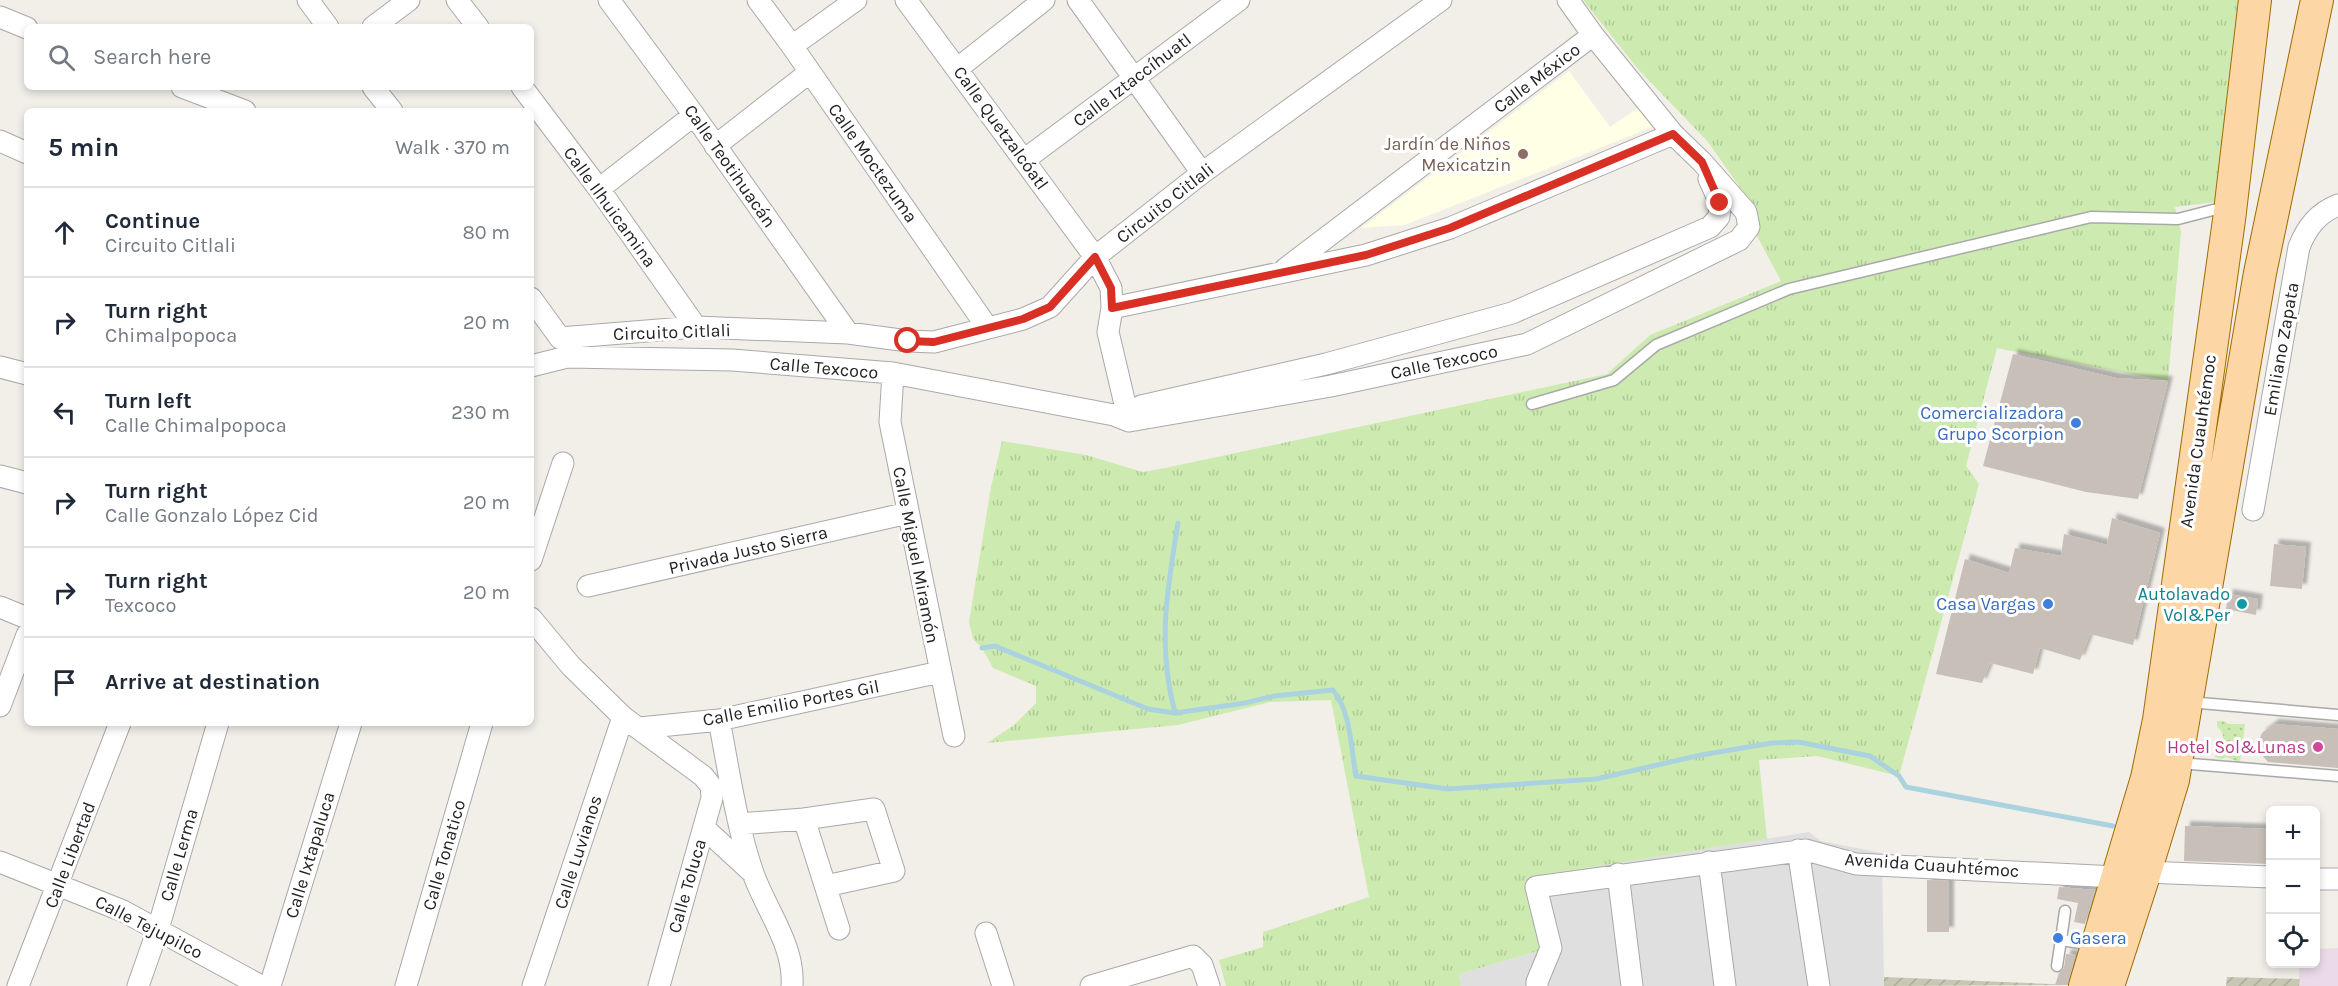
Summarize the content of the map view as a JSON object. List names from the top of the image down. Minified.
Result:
{"streets":{"main road":["Avenida Cuauhtémoc"],"street":["Calle México","Calle Iztaccíhuatl","Calle Quetzalcóatl","Calle Moctezuma","Calle Teotihuacán","Circuito Citlali","Calle Ilhuicamina","Emiliano Zapata","Calle Texcoco","Privada Justo Sierra","Calle Miguel Miramón","Calle Emilio Portes Gil","Calle Luvianos","Calle Libertad","Calle Lerma","Calle Ixtapaluca","Calle Tonatico","Calle Toluca","Calle Tejupilco"]},"crossings":[["Calle Iztaccíhuatl","Calle Quetzalcóatl"],["Calle Quetzalcóatl","Circuito Citlali"],["Calle Moctezuma","Circuito Citlali"],["Calle Teotihuacán","Circuito Citlali"],["Circuito Citlali","Calle Ilhuicamina"],["Calle Texcoco","Calle Miguel Miramón"],["Privada Justo Sierra","Calle Miguel Miramón"],["Calle Miguel Miramón","Calle Emilio Portes Gil"],["Calle Emilio Portes Gil","Calle Luvianos"],["Calle Emilio Portes Gil","Calle Toluca"],["Calle Luvianos","Calle Toluca"],["Calle Libertad","Calle Tejupilco"],["Calle Lerma","Calle Tejupilco"]],"places":["Jardín de Niños Mexicatzin","Comercializadora Grupo Scorpion","Casa Vargas","Autolavado Vol&Per","Hotel Sol&Lunas","Gasera"],"page":{"search":"Search here","heading":["5 min","Walk · 370 m"],"list":[["Continue","Circuito Citlali","80 m"],["Turn right","Chimalpopoca","20 m"],["Turn left","Calle Chimalpopoca","230 m"],["Turn right","Calle Gonzalo López Cid","20 m"],["Turn right","Texcoco","20 m"],"Arrive at destination"],"map_buttons":["+","−"]}}
